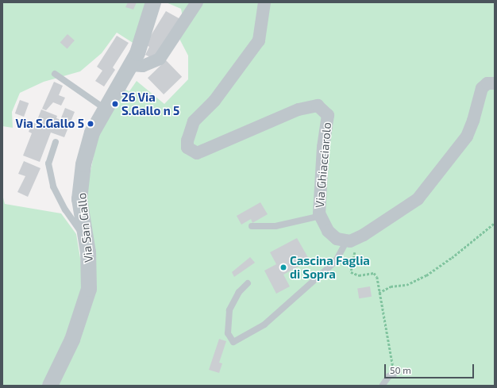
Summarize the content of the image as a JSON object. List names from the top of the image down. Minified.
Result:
{"streets":{"street":["Via Ghiacciarolo","Via San Gallo"]},"places":["26 Via S.Gallo n 5","Via S.Gallo 5","Cascina Faglia di Sopra"],"scale_bar":"50 m"}
